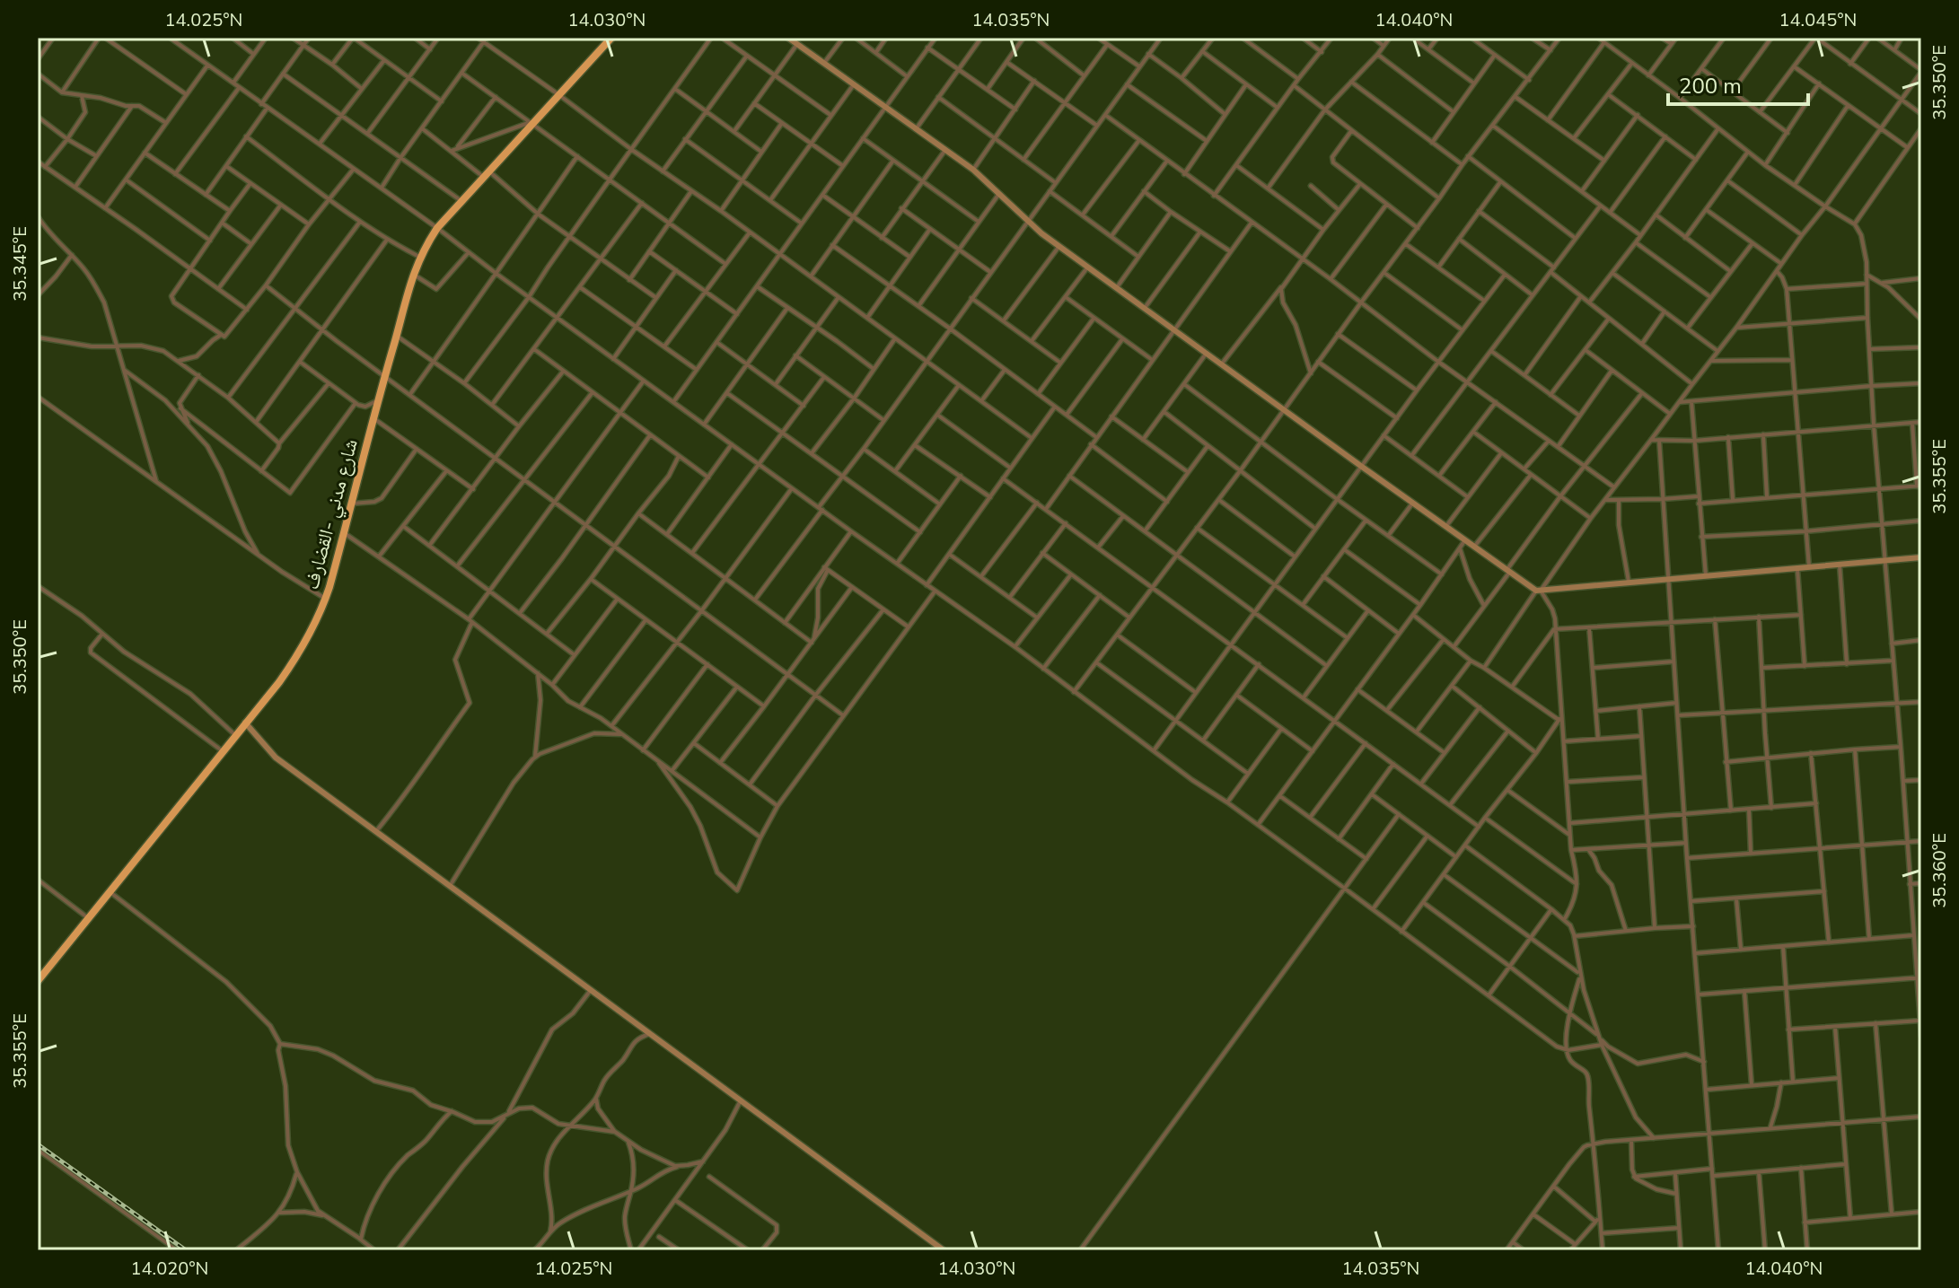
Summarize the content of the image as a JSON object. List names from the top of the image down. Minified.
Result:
{"streets":{"highway":["شارع مدني -القضارف"]},"scale_bar":"200 m","coordinates":["14.025°N","14.030°N","14.035°N","14.040°N","14.045°N","35.350°E","35.345°E","35.355°E","35.360°E","14.020°N"]}
